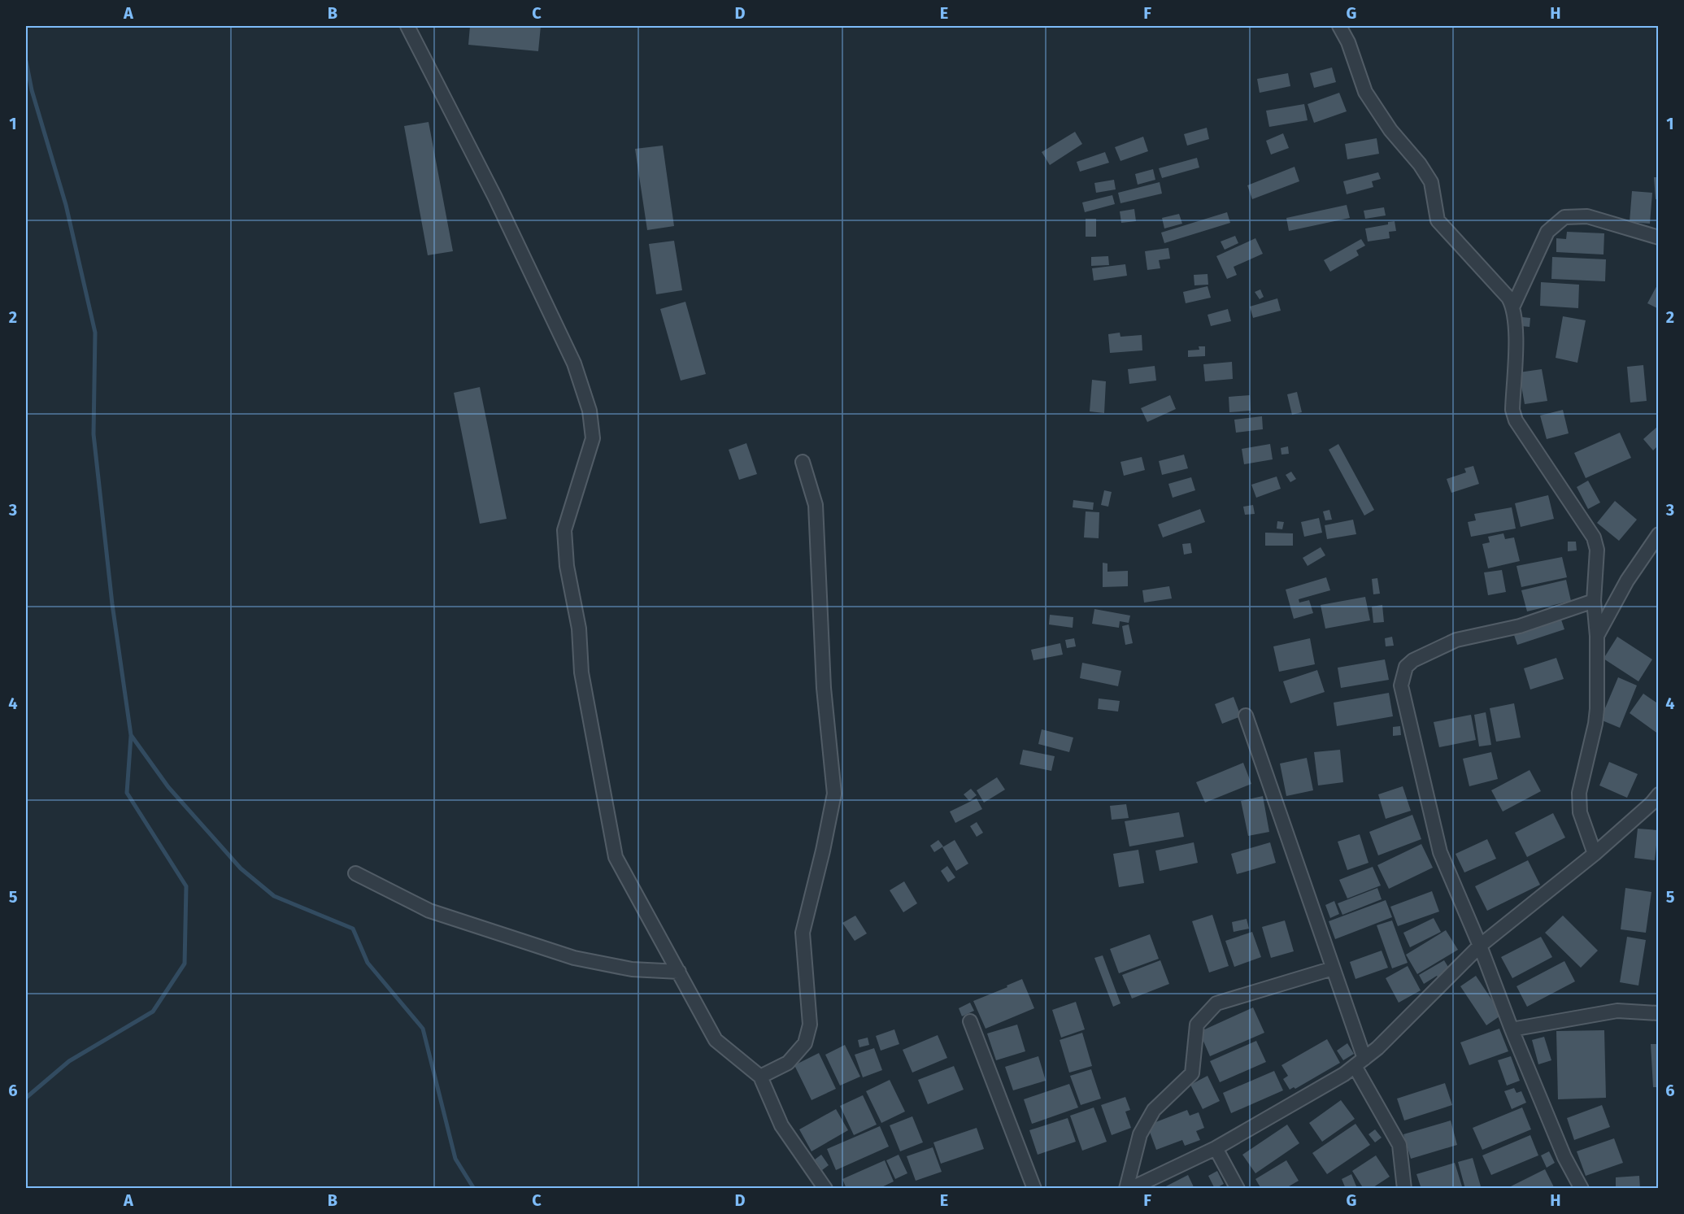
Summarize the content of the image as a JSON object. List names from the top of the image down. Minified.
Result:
{"grid":{"columns":["A","B","C","D","E","F","G","H"],"rows":["1","2","3","4","5","6"]}}
